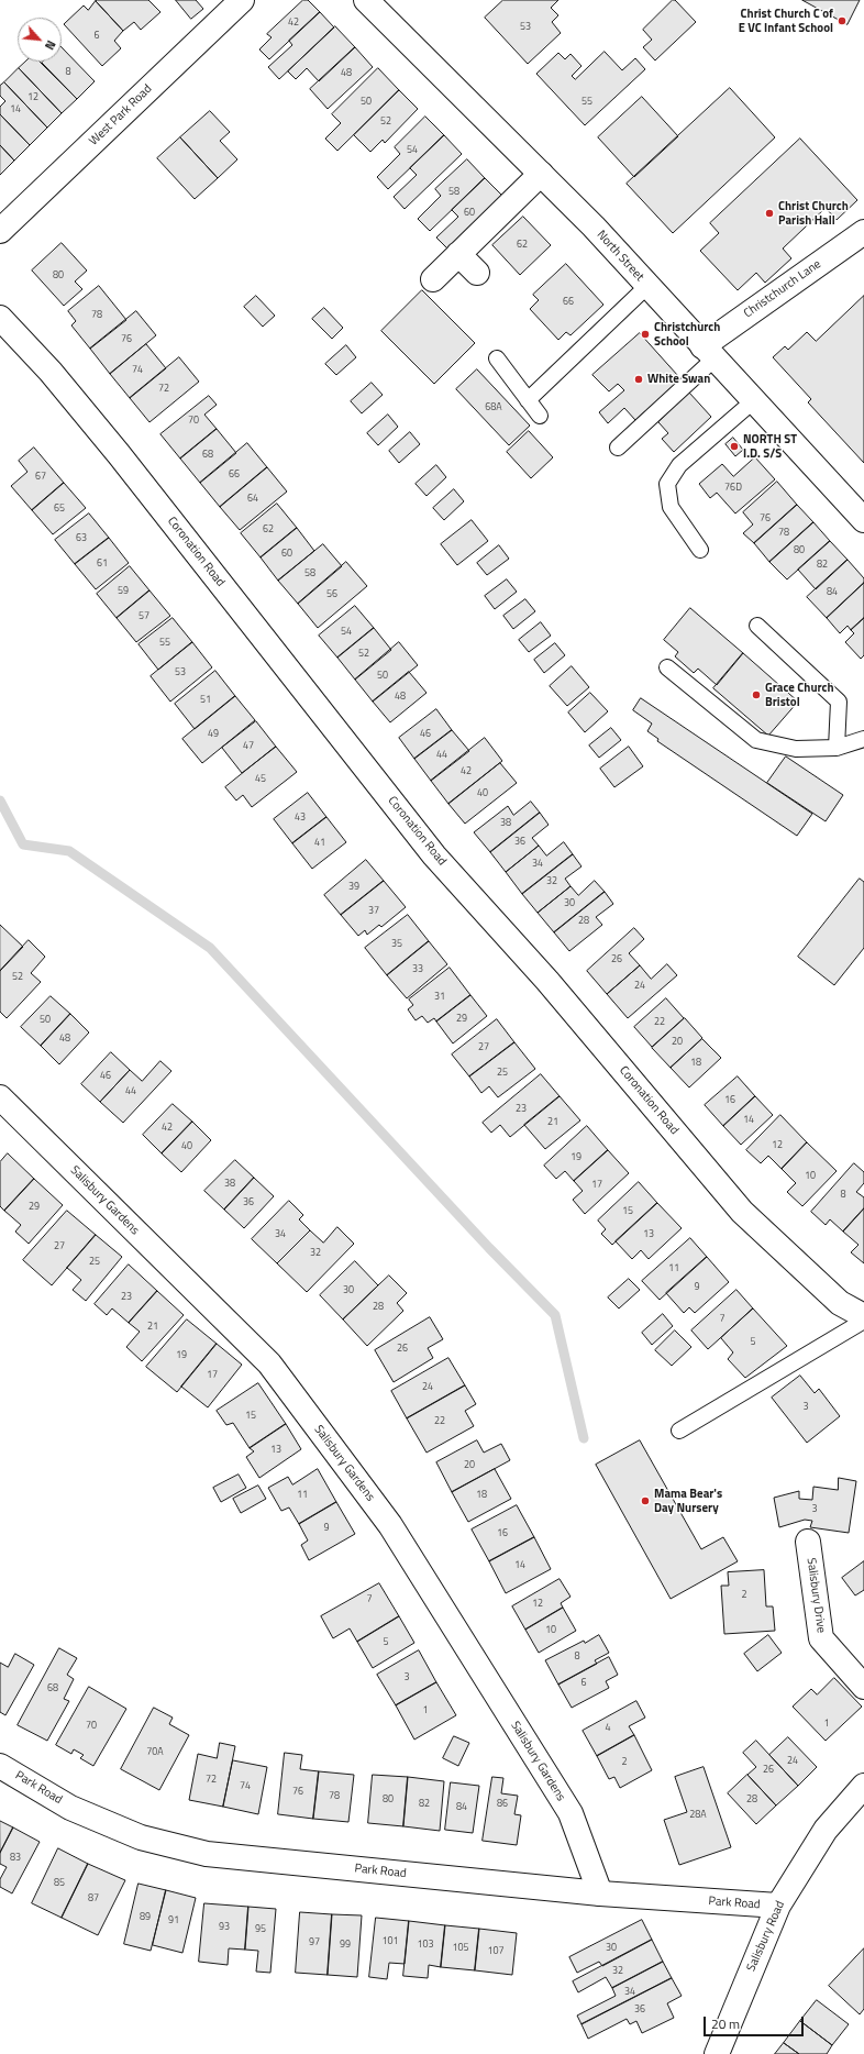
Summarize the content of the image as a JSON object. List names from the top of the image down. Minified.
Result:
{"streets":{"street":["West Park Road","North Street","Christchurch Lane","Coronation Road","Salisbury Gardens","Salisbury Drive","Park Road","Salisbury Road"]},"crossings":[["North Street","Christchurch Lane"],["Salisbury Gardens","Park Road"],["Park Road","Salisbury Road"]],"places":["Christ Church C of E VC Infant School","Christ Church Parish Hall","Christchurch School","White Swan","NORTH ST I.D. S/S","Grace Church Bristol","Mama Bear's Day Nursery"],"house_numbers":["42","53","6","8","48","12","50","55","14","52","54","58","60","62","80","66","78","76","74","72","68A","70","68","66","67","76D","64","65","76","62","78","63","80","60","61","82","58","59","84","56","57","54","55","52","53","50","48","51","49","46","47","44","42","45","40","43","38","36","41","34","32","39","30","37","28","35","26","33","52","24","31","29","50","22","48","20","27","18","25","46","44","16","23","14","21","42","12","40","19","10","38","17","8","36","29","15","34","13","27","32","25","11","9","30","23","28","7","21","5","26","19","17","24","3","15","22","13","20","11","18","3","9","16","14","2","7","12","10","5","8","3","6","68","1","1","70","4","70A","24","2","26","72","74","76","78","80","28","82","86","84","28A","83","85","87","89","91","93","95","101","97","99","103","105","30","107","32","34","36"],"scale_bar":"20 m","north":"bottom right"}
